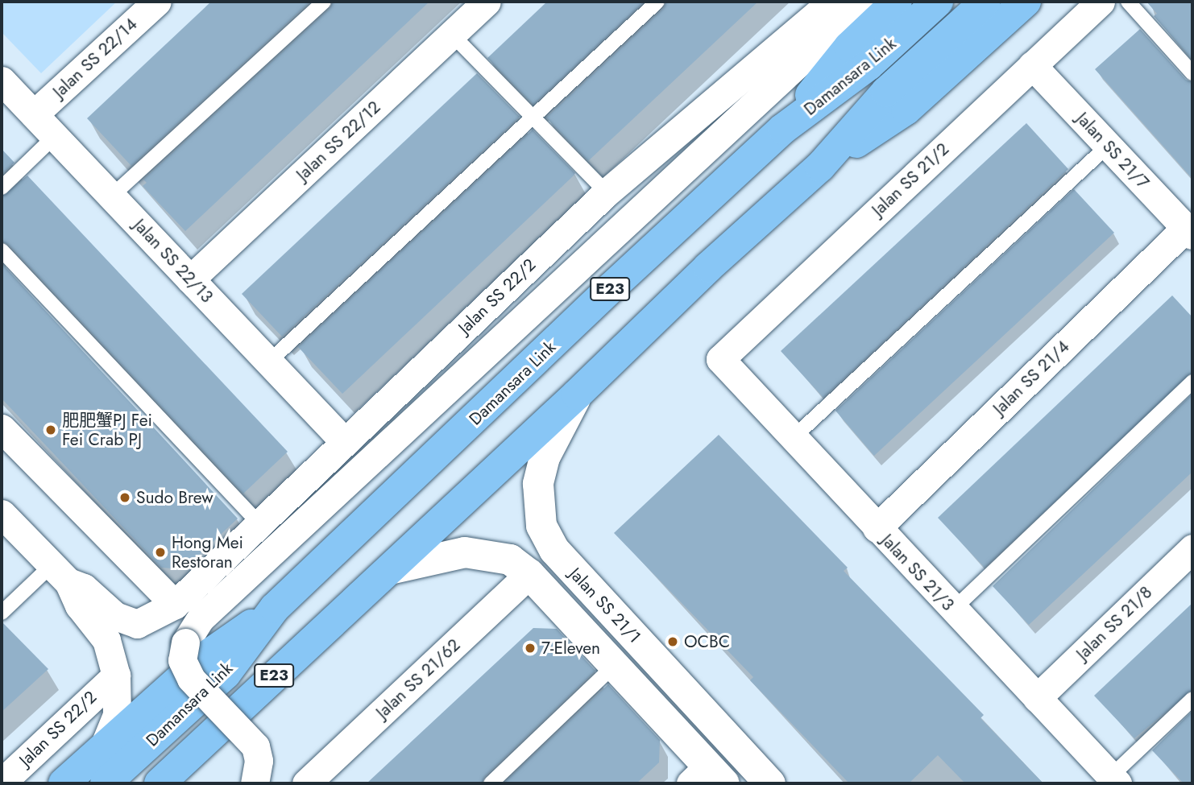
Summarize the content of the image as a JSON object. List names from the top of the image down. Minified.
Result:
{"streets":{"highway":["Damansara Link","E23"],"street":["Jalan SS 22/14","Jalan SS 22/12","Jalan SS 21/7","Jalan SS 21/2","Jalan SS 22/13","Jalan SS 22/2","Jalan SS 21/4","Jalan SS 21/3","Jalan SS 21/1","Jalan SS 21/8","Jalan SS 21/62"]},"crossings":[["Jalan SS 22/14","Jalan SS 22/13"],["Damansara Link","Jalan SS 21/1"],["Jalan SS 22/12","Jalan SS 22/13"],["Jalan SS 21/7","Jalan SS 21/2"],["Jalan SS 21/7","Jalan SS 21/4"],["Jalan SS 21/2","Jalan SS 21/3"],["Jalan SS 22/13","Jalan SS 22/2"],["Jalan SS 21/4","Jalan SS 21/3"],["Jalan SS 21/3","Jalan SS 21/8"],["Jalan SS 21/1","Jalan SS 21/62"]],"places":["肥肥蟹PJ Fei Fei Crab PJ","Sudo Brew","Hong Mei Restoran","OCBC","7-Eleven"]}
